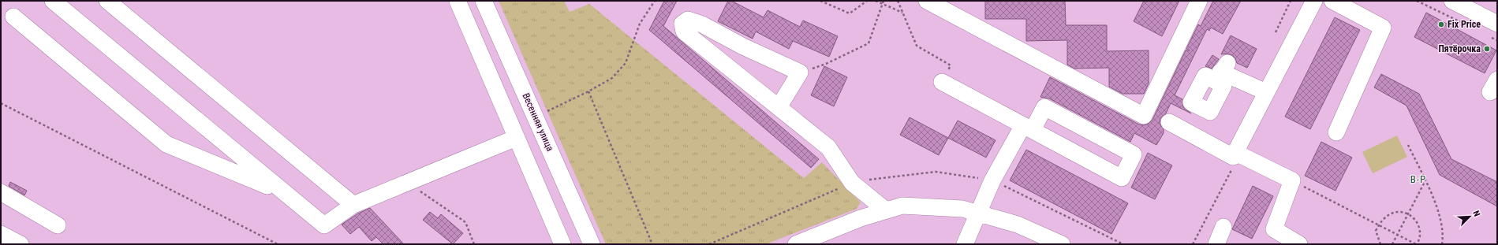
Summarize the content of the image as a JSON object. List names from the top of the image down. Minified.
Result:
{"streets":{"street":["Весенняя улица"]},"districts":["В-Р"],"places":["Fix Price","Пятёрочка"],"north":"top right"}
